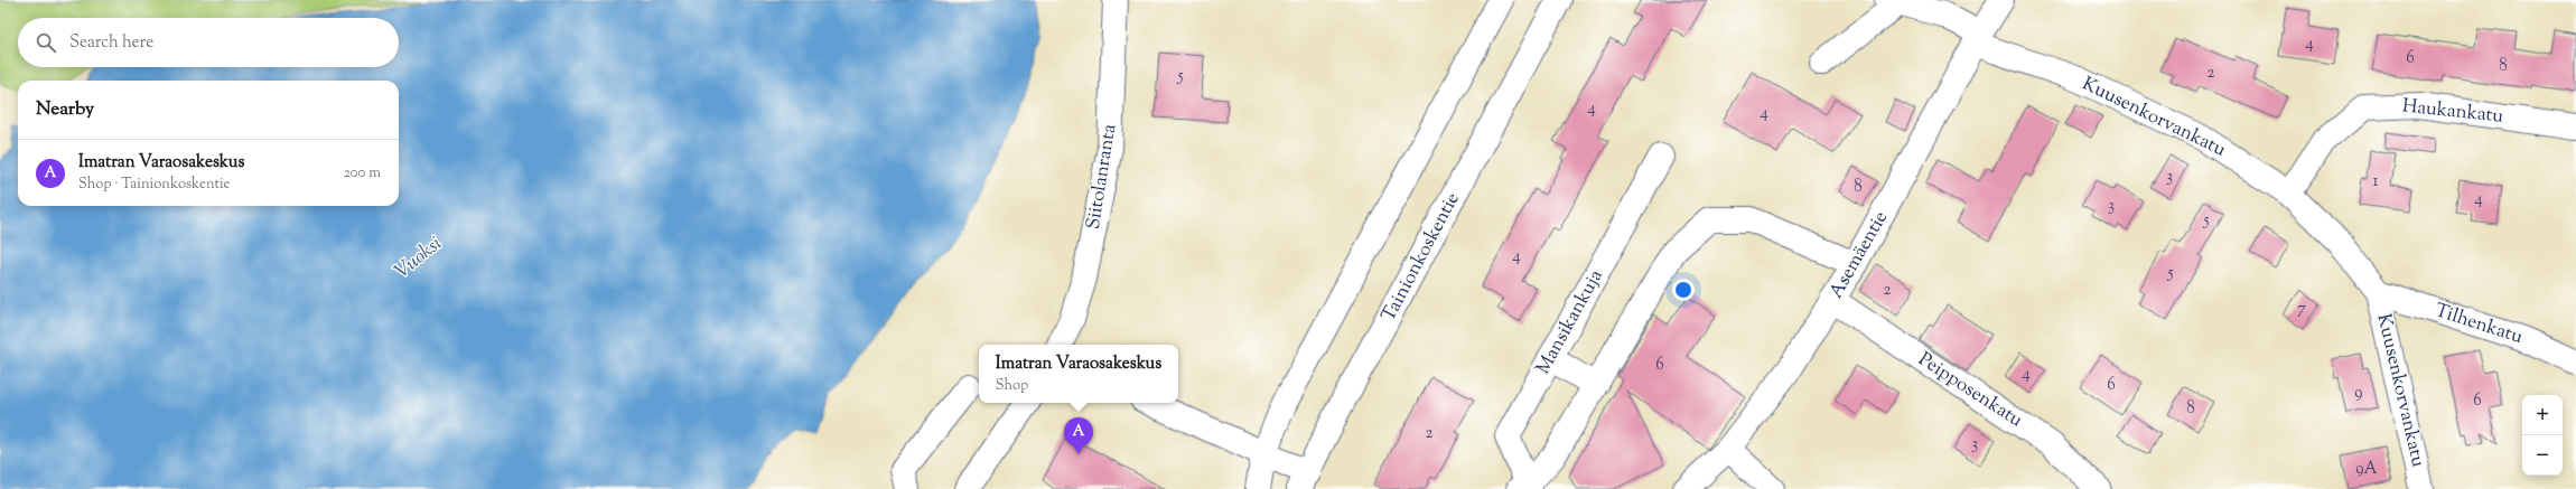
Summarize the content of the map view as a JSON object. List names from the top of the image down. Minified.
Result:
{"streets":{"street":["Haukankatu","Kuusenkorvankatu","Siitolanranta","Asemäentie","Tainionkoskentie","Mansikankuja","Tilhenkatu","Peipposenkatu"]},"crossings":[["Haukankatu","Kuusenkorvankatu"],["Kuusenkorvankatu","Asemäentie"],["Kuusenkorvankatu","Tilhenkatu"],["Asemäentie","Peipposenkatu"]],"water":["Vuoksi"],"house_numbers":["4","6","8","2","5","4","4","3","1","8","4","3","5","4","5","2","7","6","4","6","9","6","8","2","3","9A"],"page":{"search":"Search here","heading":"Nearby","list":[{"mark":"A","name":"Imatran Varaosakeskus","note":"Shop · Tainionkoskentie","value":"200 m"}],"popup":["Imatran Varaosakeskus","Shop"],"map_buttons":["+","−"],"pins":"A"}}
